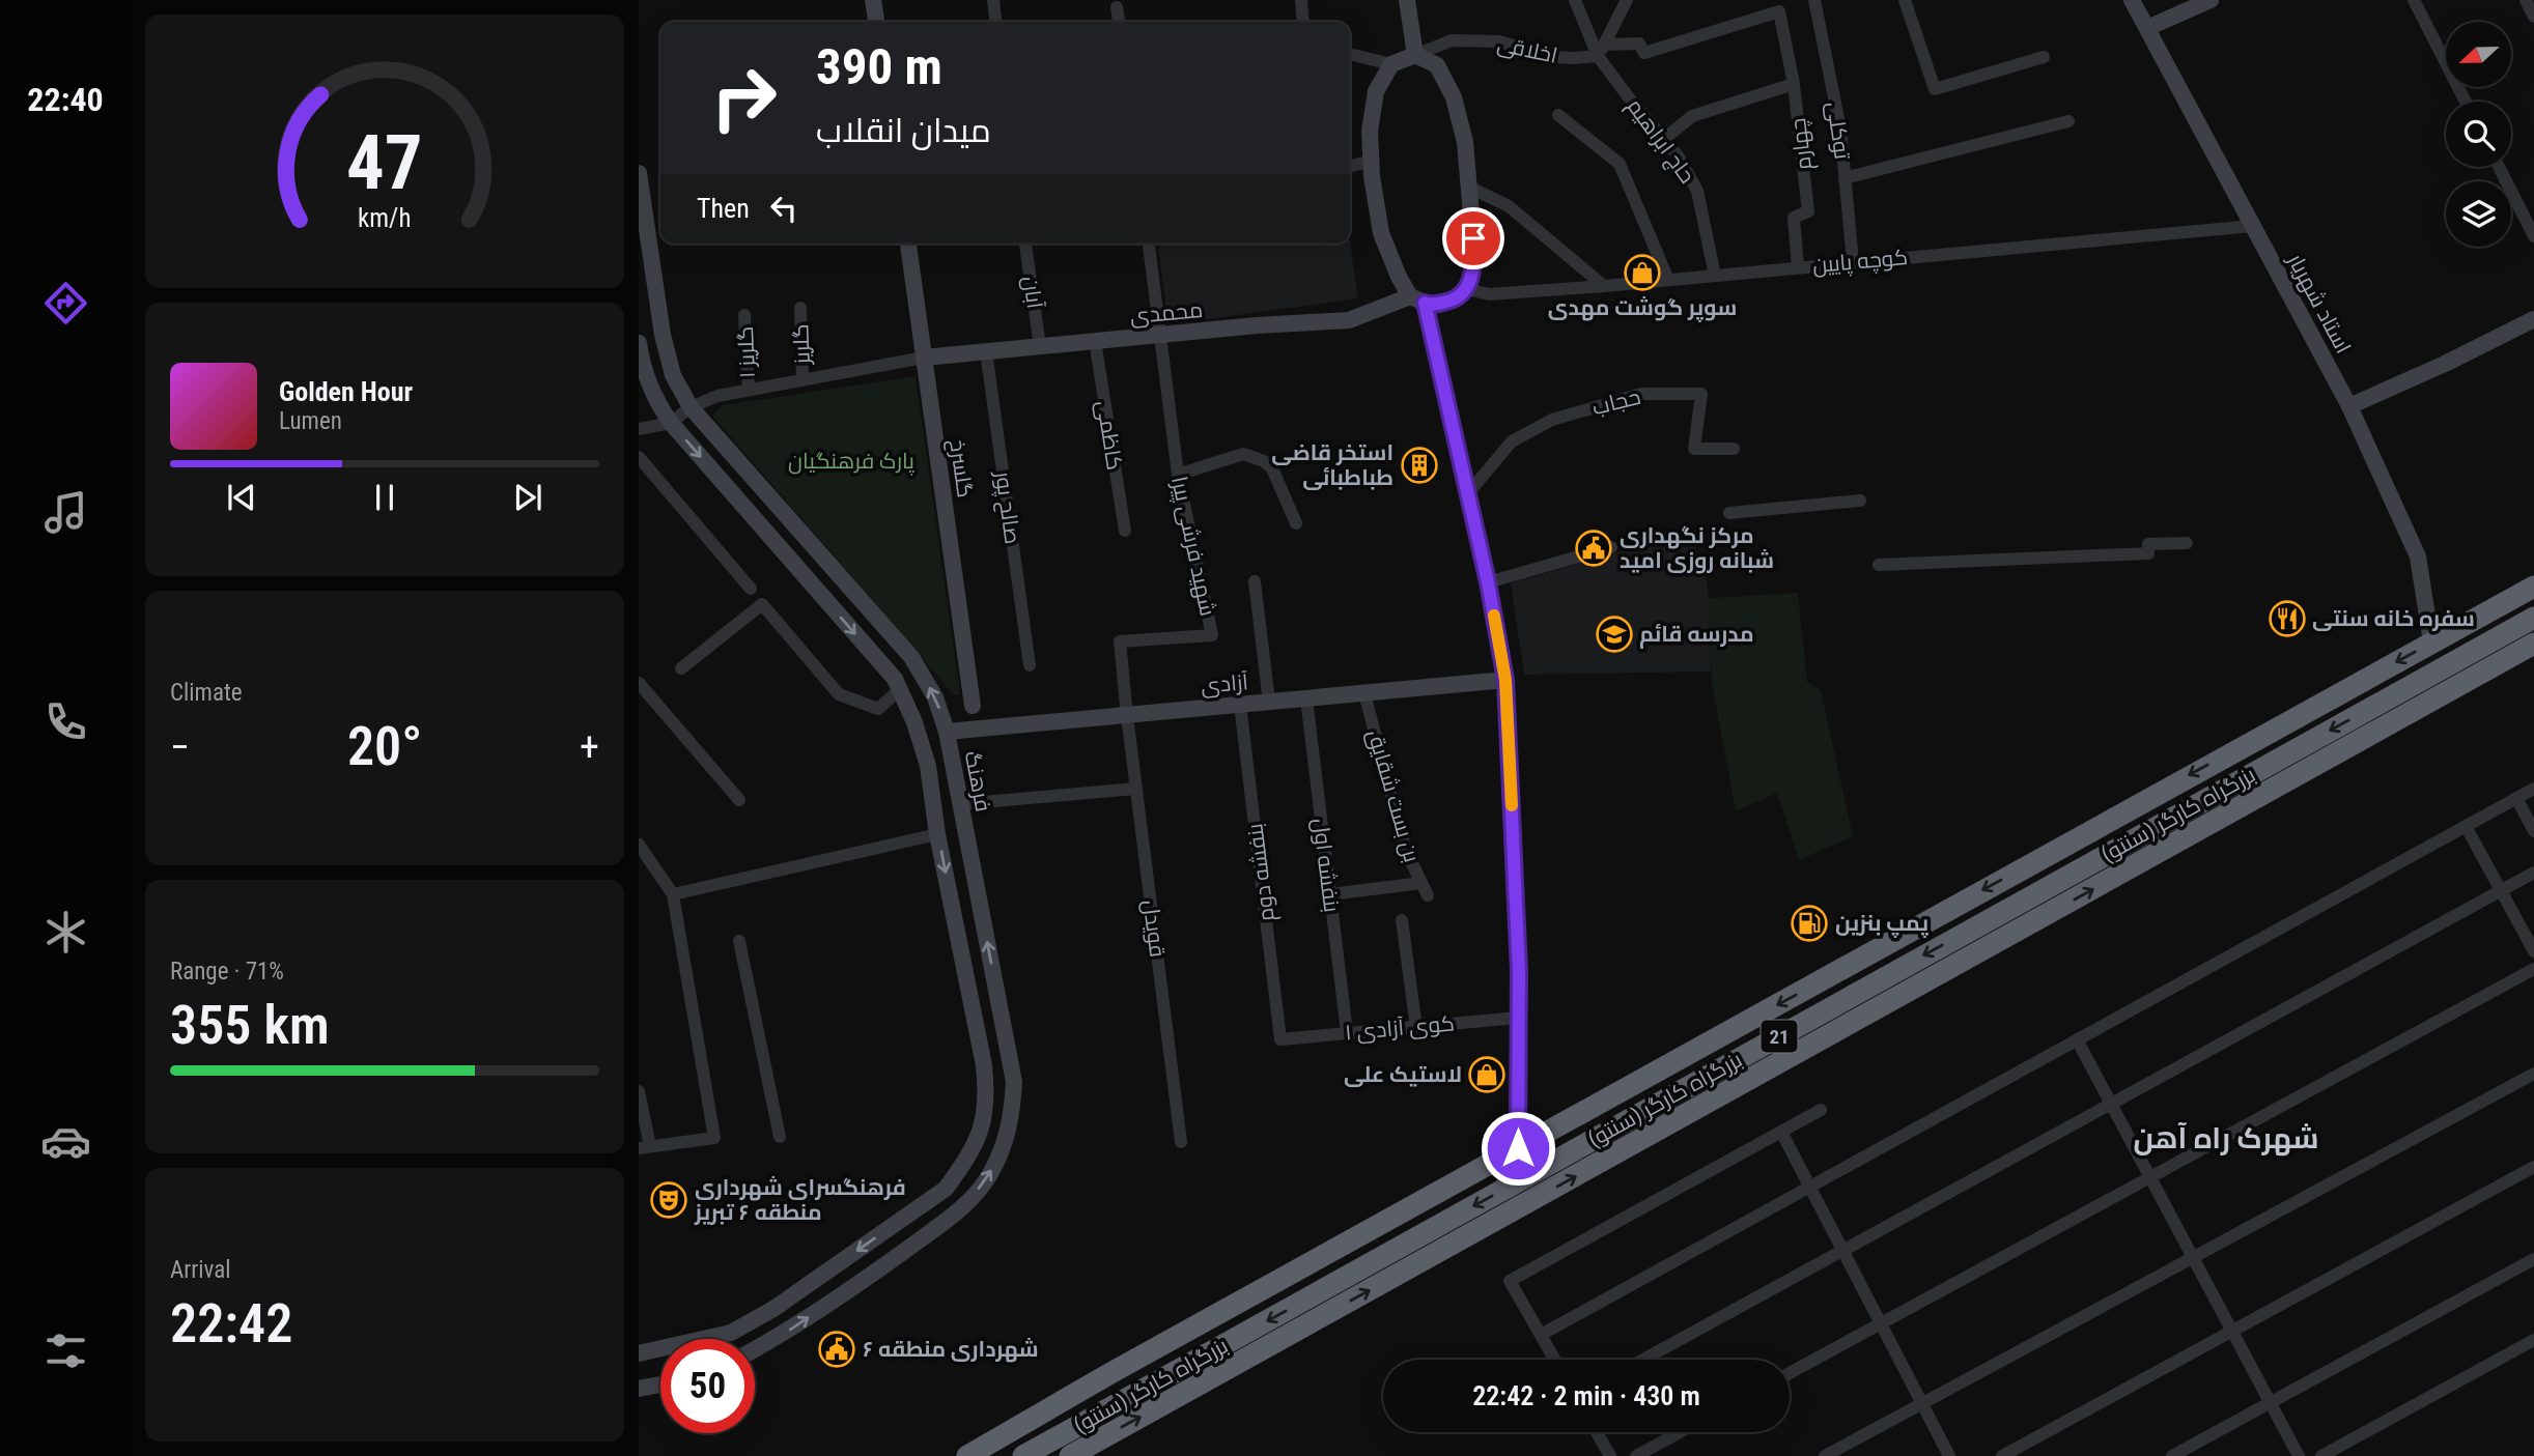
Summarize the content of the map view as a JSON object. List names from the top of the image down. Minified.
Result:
{"streets":{"highway":["بزرگراه کارگر (سنتو)","21"],"street":["اخلاقی","توکلی","حاج ابراهیم","چهارم","کوچه پایین","آبان","استاد شهریار","محمدی","گلریز","گلریز ۱","حجاب","کاظمی","گلسرخ","صالح پور","شهید فرشی پیرا","آزادی","فرهنگ","بن بست شقایق","بنفشه اول","بنفشه دوم","قویدل","کوی آزادی ۱"]},"crossings":[["اخلاقی","حاج ابراهیم"],["اخلاقی","چهارم"],["توکلی","کوچه پایین"],["حاج ابراهیم","کوچه پایین"],["چهارم","کوچه پایین"],["کوچه پایین","استاد شهریار"],["کوچه پایین","محمدی"],["آبان","محمدی"],["محمدی","کاظمی"],["محمدی","گلسرخ"],["محمدی","صالح پور"],["محمدی","شهید فرشی پیرا"],["شهید فرشی پیرا","آزادی"],["شهید فرشی پیرا","قویدل"],["آزادی","فرهنگ"],["آزادی","بن بست شقایق"],["آزادی","بنفشه اول"],["آزادی","بنفشه دوم"],["آزادی","قویدل"],["بن بست شقایق","بنفشه اول"],["بنفشه اول","کوی آزادی ۱"],["بنفشه دوم","کوی آزادی ۱"]],"districts":["شهرک راه آهن"],"parks":["پارک فرهنگیان"],"places":{"shop":["سوپر گوشت مهدی","لاستیک علی"],"building":["استخر قاضی طباطبائی"],"public building":["مرکز نگهداری شبانه روزی امید","شهرداری منطقه ۶"],"restaurant":["سفره خانه سنتی"],"school or university":["مدرسه قائم"],"fuel station":["پمپ بنزین"],"theatre":["فرهنگسرای شهرداری منطقه ۶ تبریز"]},"north":"left","page":{"tabs":"22:40","turn":["390 m","میدان انقلاب"],"then":"Then","song":["Golden Hour","Lumen"],"tile":["Climate",["Range · 71%","355 km"],["Arrival","22:42"]],"heat":["−","20°","+"],"limit":"50","trip":"22:42 · 2 min · 430 m","gauge":["47","km/h"]}}
